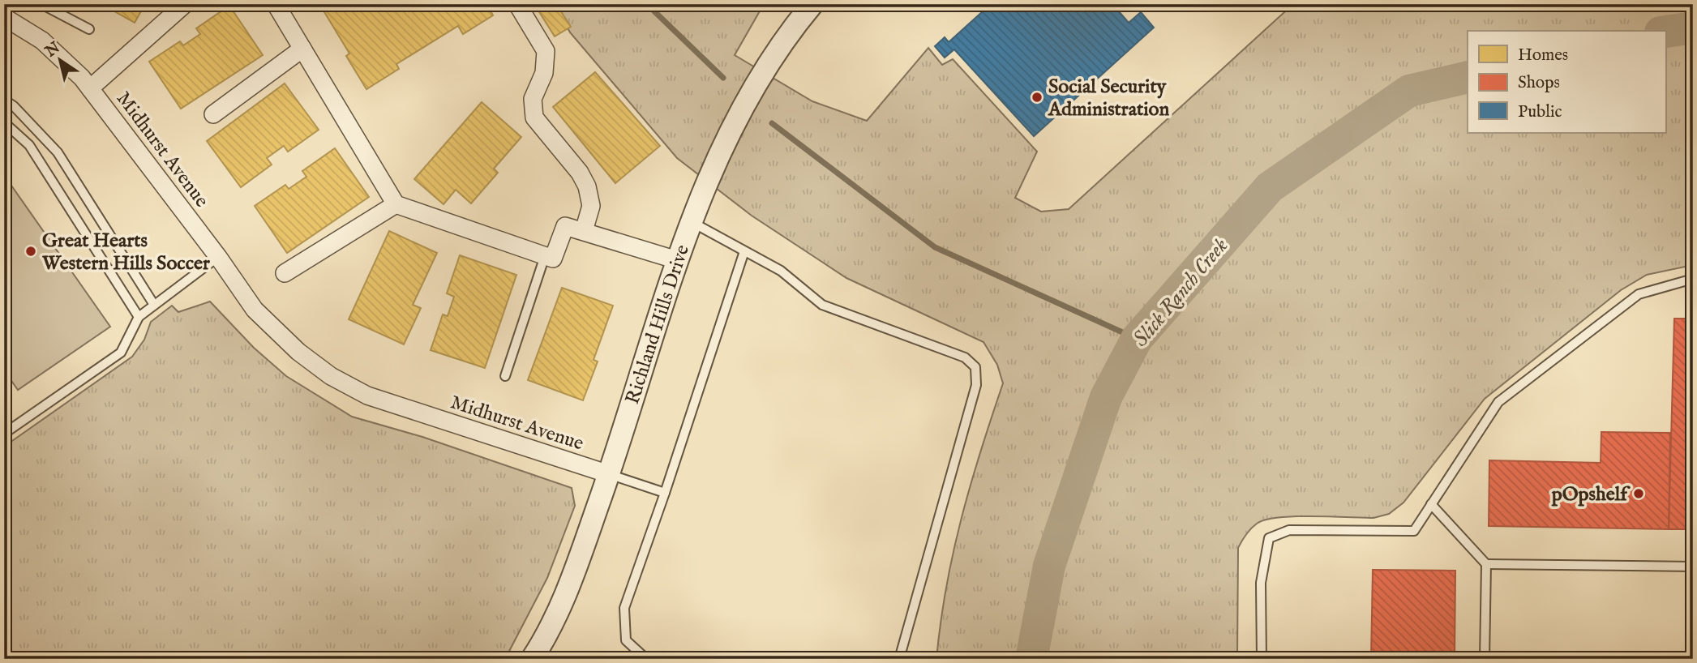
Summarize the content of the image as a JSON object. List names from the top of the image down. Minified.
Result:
{"streets":{"street":["Midhurst Avenue","Richland Hills Drive"]},"crossings":[["Midhurst Avenue","Richland Hills Drive"]],"water":["Slick Ranch Creek"],"places":["Social Security Administration","Great Hearts Western Hills Soccer","pOpshelf"],"legend":["Homes","Shops","Public"],"north":"top left"}
